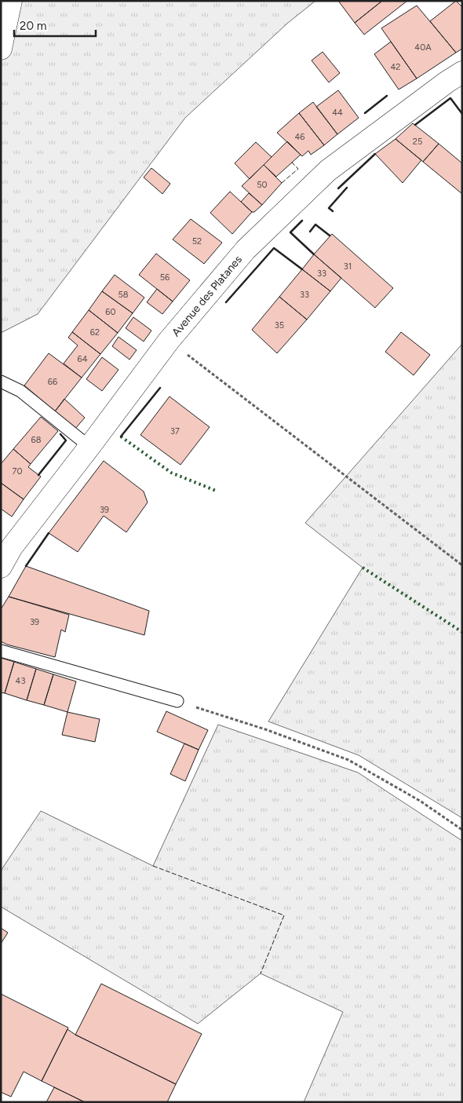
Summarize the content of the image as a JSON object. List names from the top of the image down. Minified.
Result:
{"streets":{"street":["Avenue des Platanes"]},"house_numbers":["40A","42","44","46","25","50","52","31","33","56","58","33","60","35","62","64","66","37","68","70","39","39","43"],"scale_bar":"20 m"}
